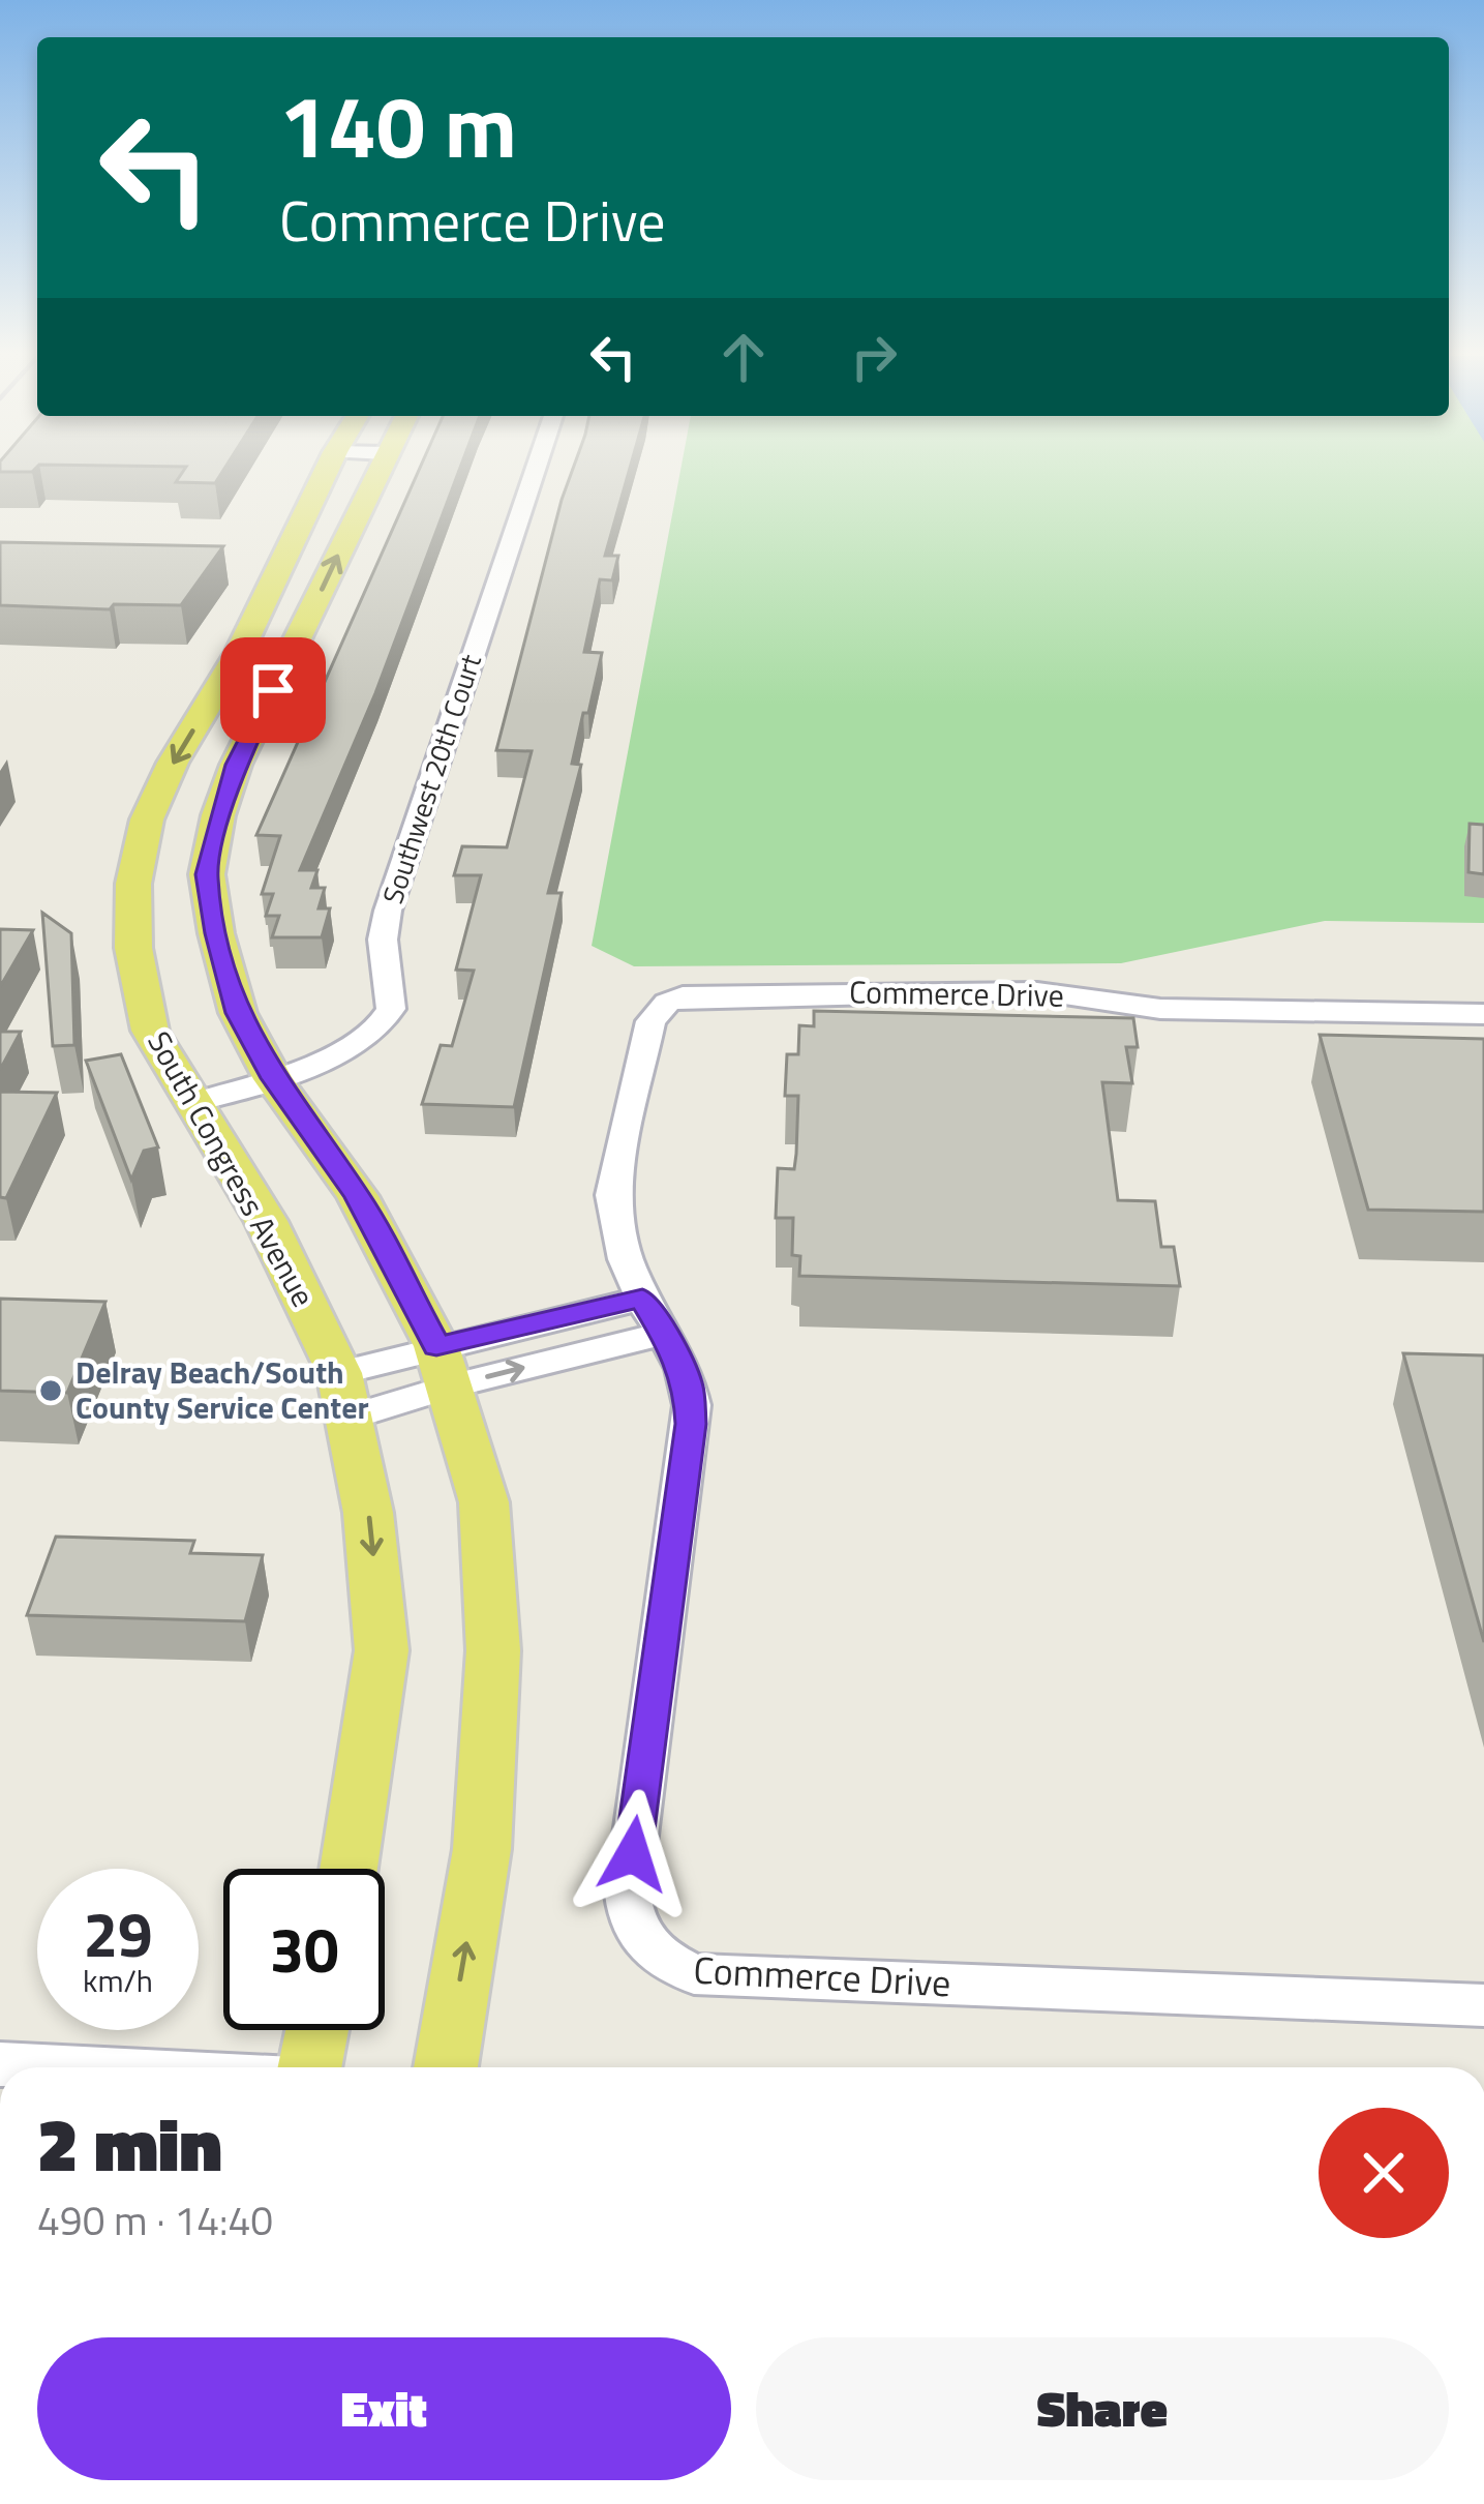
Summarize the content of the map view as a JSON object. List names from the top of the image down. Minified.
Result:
{"streets":{"main road":["South Congress Avenue"],"street":["Southwest 20th Court","Commerce Drive"]},"crossings":[["Southwest 20th Court","South Congress Avenue"]],"places":["Delray Beach/South County Service Center"],"page":{"turn":["140 m","Commerce Drive"],"speed":"29 km/h","limit":"30","heading":["2 min","490 m · 14:40"],"buttons":["Exit","Share"]}}
